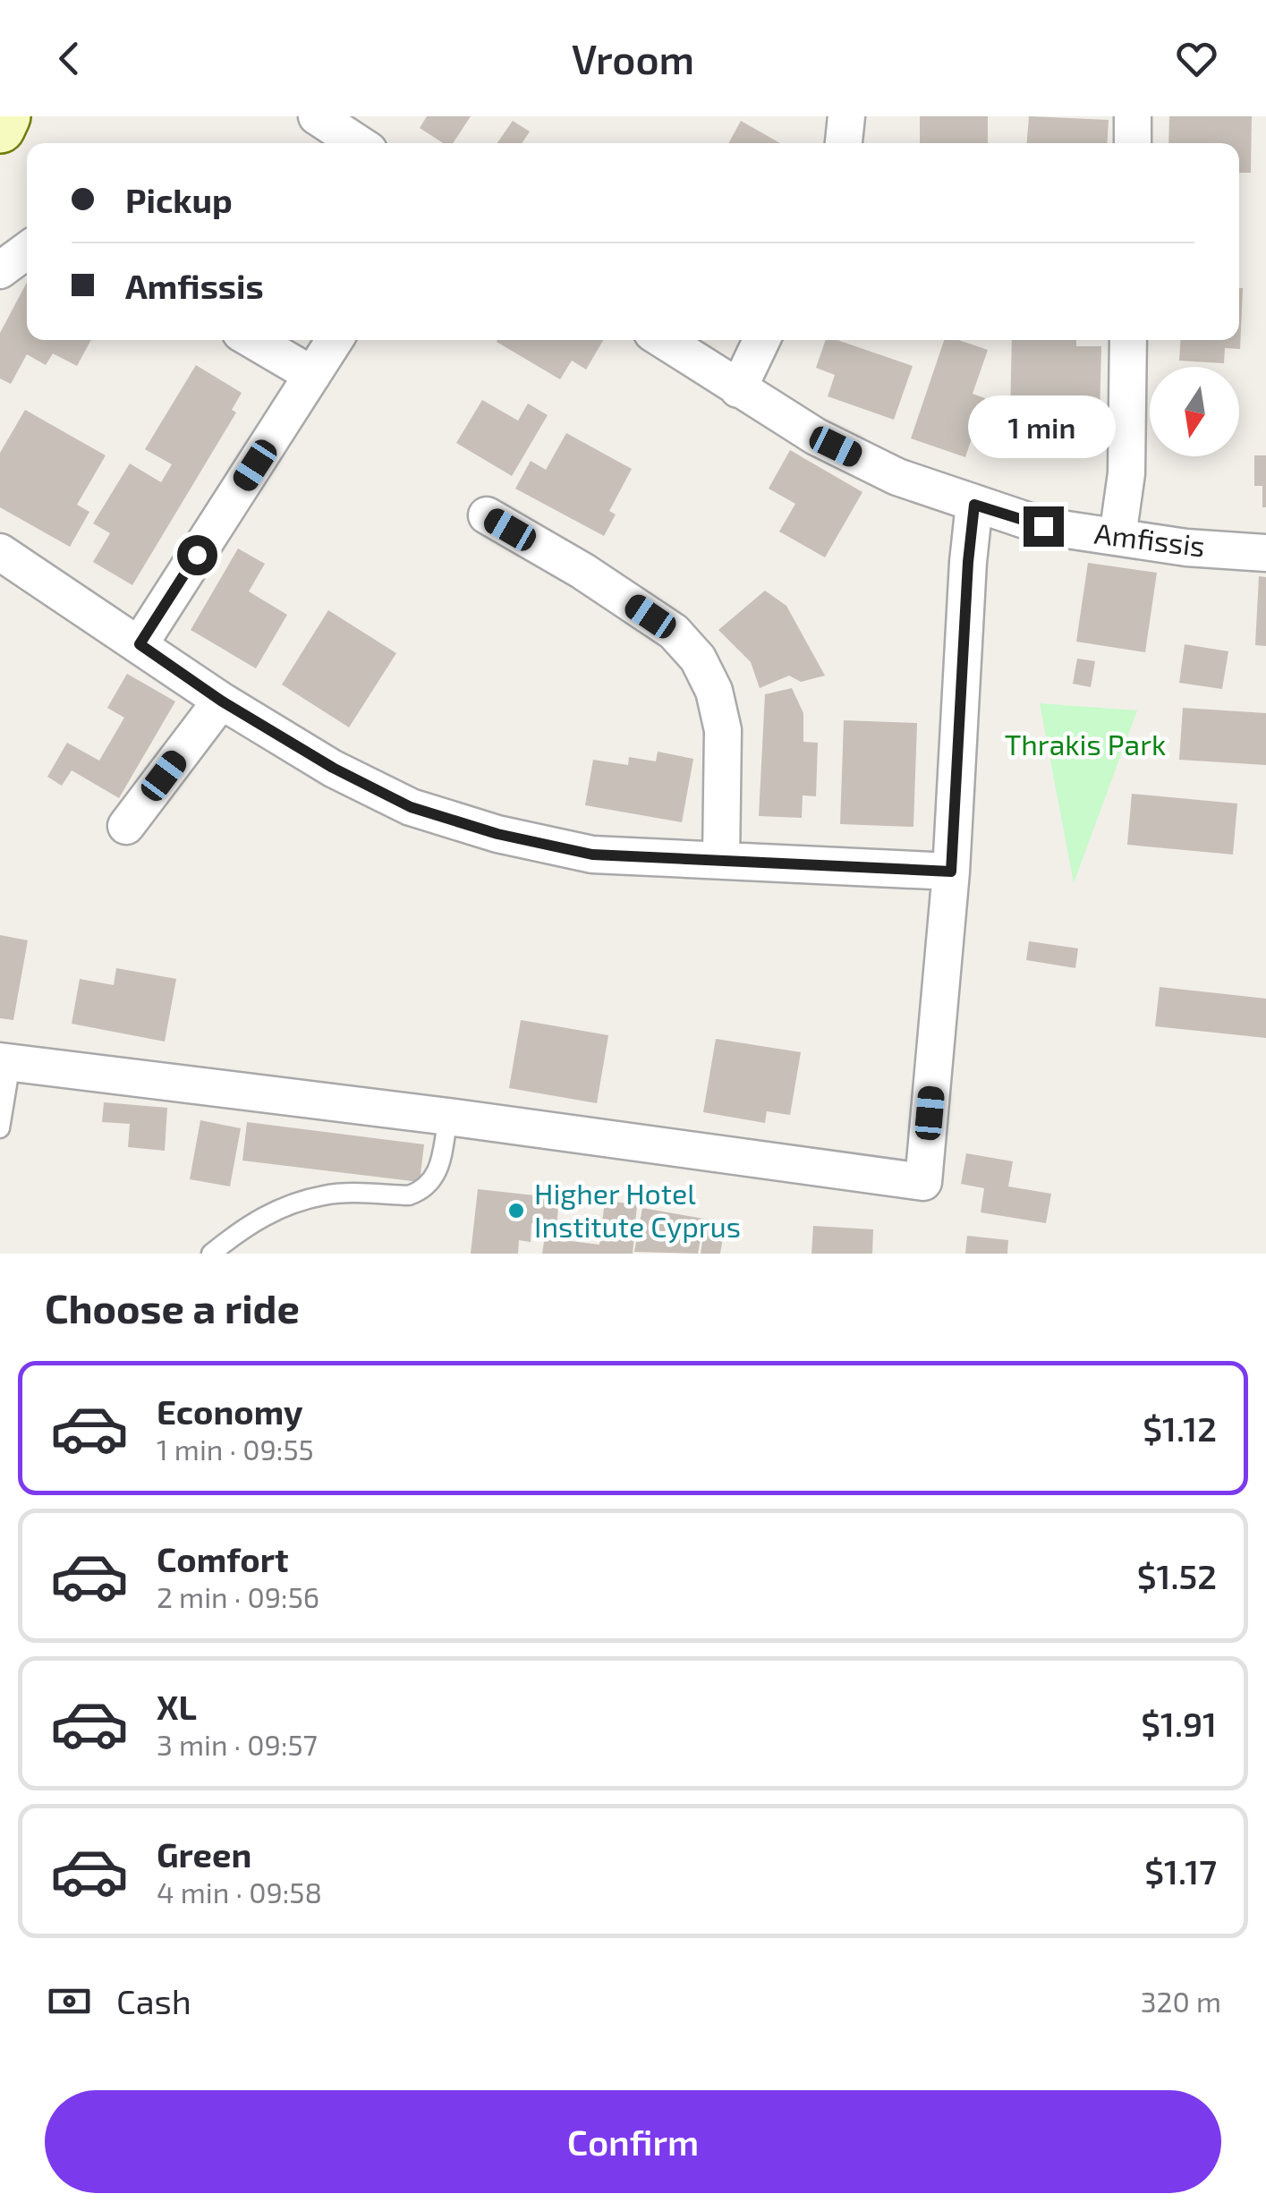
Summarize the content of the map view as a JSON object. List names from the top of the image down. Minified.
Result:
{"streets":{"street":["Amfissis"]},"parks":["Thrakis Park"],"places":["Higher Hotel Institute Cyprus"],"north":"bottom","page":{"header":"Vroom","banner":["Pickup","Amfissis"],"bubble":"1 min","heading":"Choose a ride","list":[{"name":"Economy","note":"1 min · 09:55","value":"$1.12"},{"name":"Comfort","note":"2 min · 09:56","value":"$1.52"},{"name":"XL","note":"3 min · 09:57","value":"$1.91"},{"name":"Green","note":"4 min · 09:58","value":"$1.17"}],"pay":["Cash","320 m"],"buttons":"Confirm"}}
